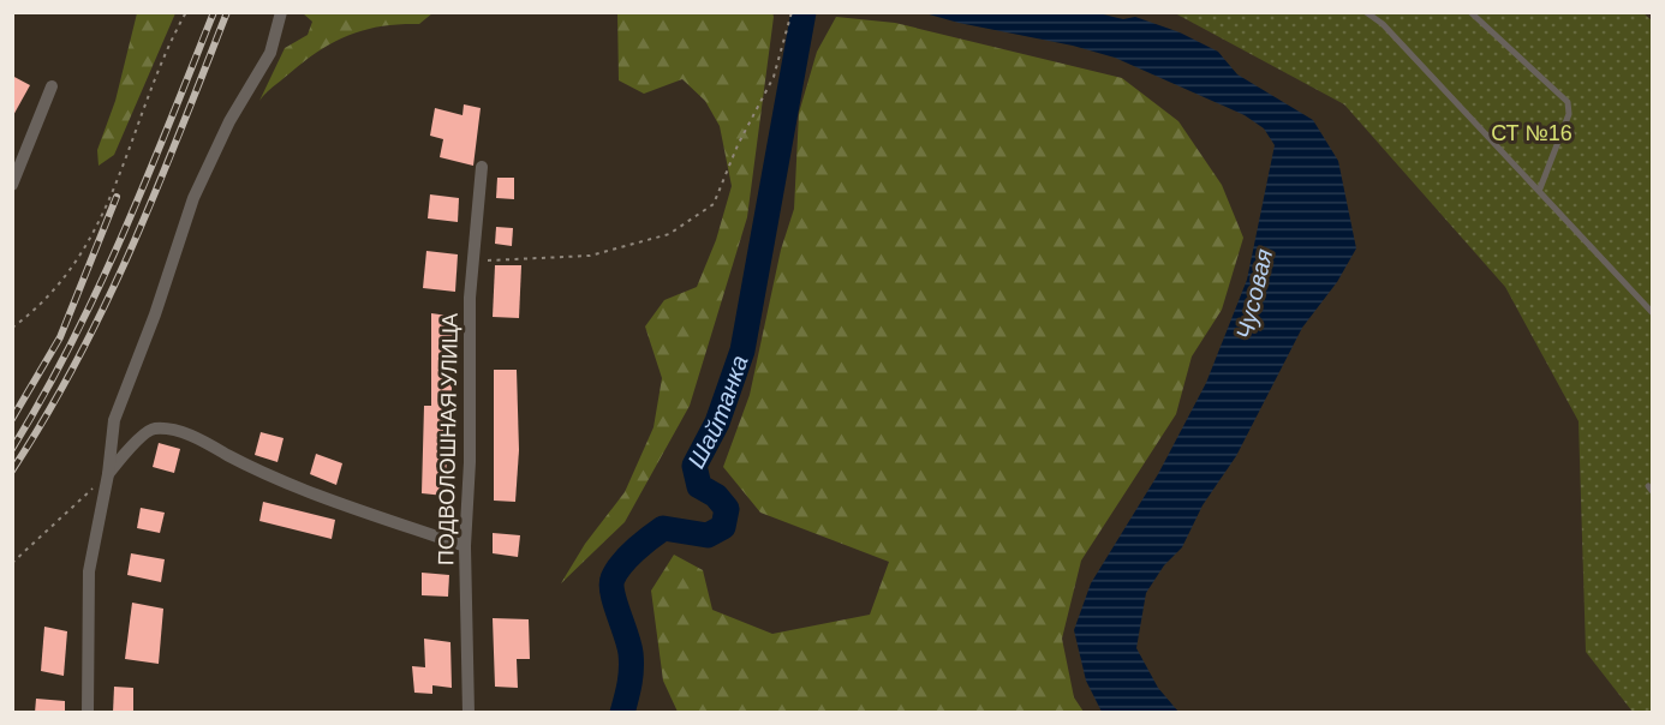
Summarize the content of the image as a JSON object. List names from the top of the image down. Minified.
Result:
{"streets":{"street":["ПОДВОЛОШНАЯ УЛИЦА"]},"water":["Чусовая","Шайтанка"],"parks":["СТ №16"]}
